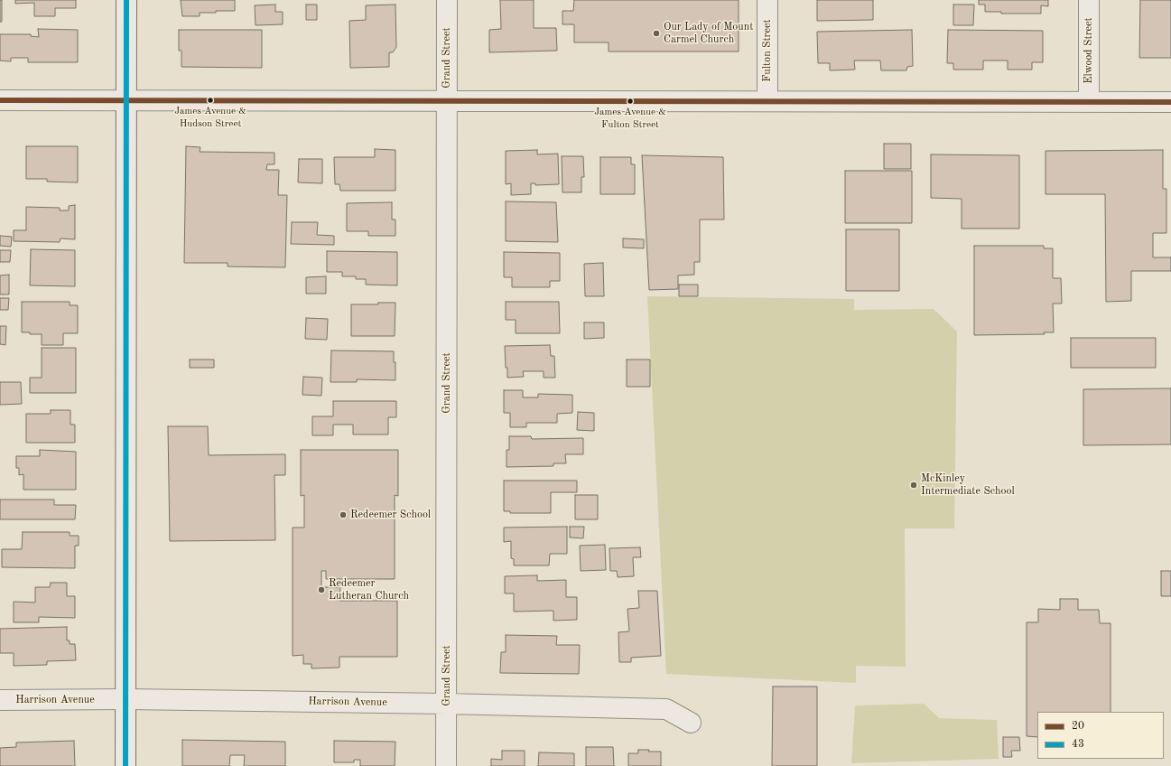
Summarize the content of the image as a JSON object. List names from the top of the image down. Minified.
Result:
{"streets":{"street":["Fulton Street","Elwood Street","Grand Street","Harrison Avenue"]},"crossings":[["Grand Street","Harrison Avenue"]],"places":["Our Lady of Mount Carmel Church","James Avenue & Hudson Street","James Avenue & Fulton Street","McKinley Intermediate School","Redeemer School","Redeemer Lutheran Church"],"lines":["transit line 43","transit line 20"],"legend":["20","43"]}
